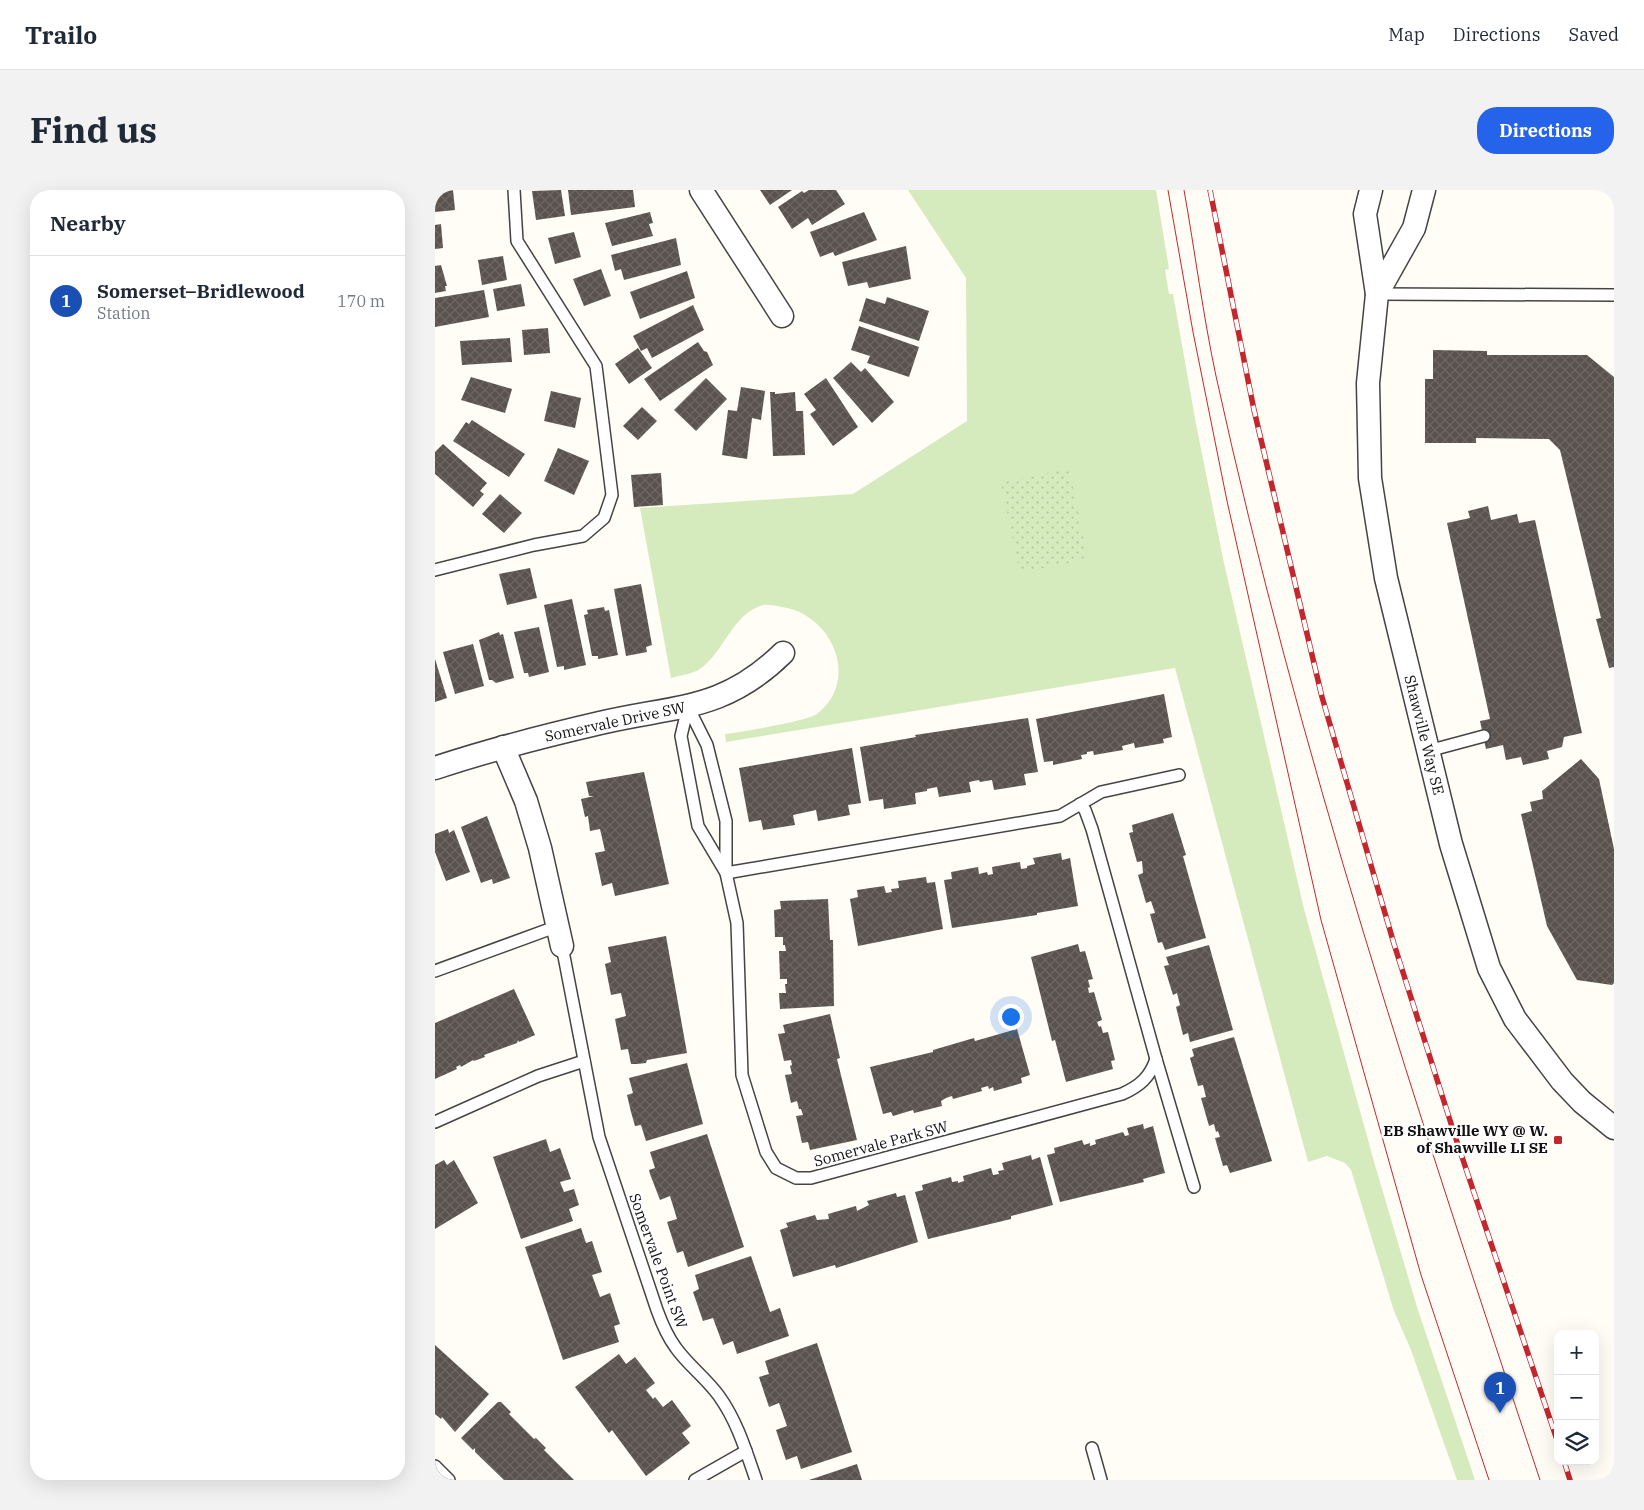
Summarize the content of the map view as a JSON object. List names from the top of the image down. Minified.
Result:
{"streets":{"street":["Somervale Drive SW","Shawville Way SE"],"lane":["Somervale Park SW","Somervale Point SW"]},"crossings":[["Somervale Drive SW","Somervale Park SW"]],"places":{"transit":["EB Shawville WY @ W. of Shawville LI SE"]},"page":{"header":"Trailo","nav":["Map","Directions","Saved"],"title":"Find us","buttons":"Directions","heading":"Nearby","list":[{"mark":"1","name":"Somerset–Bridlewood","note":"Station","value":"170 m"}],"map_buttons":["+","−"],"pins":"1"}}
